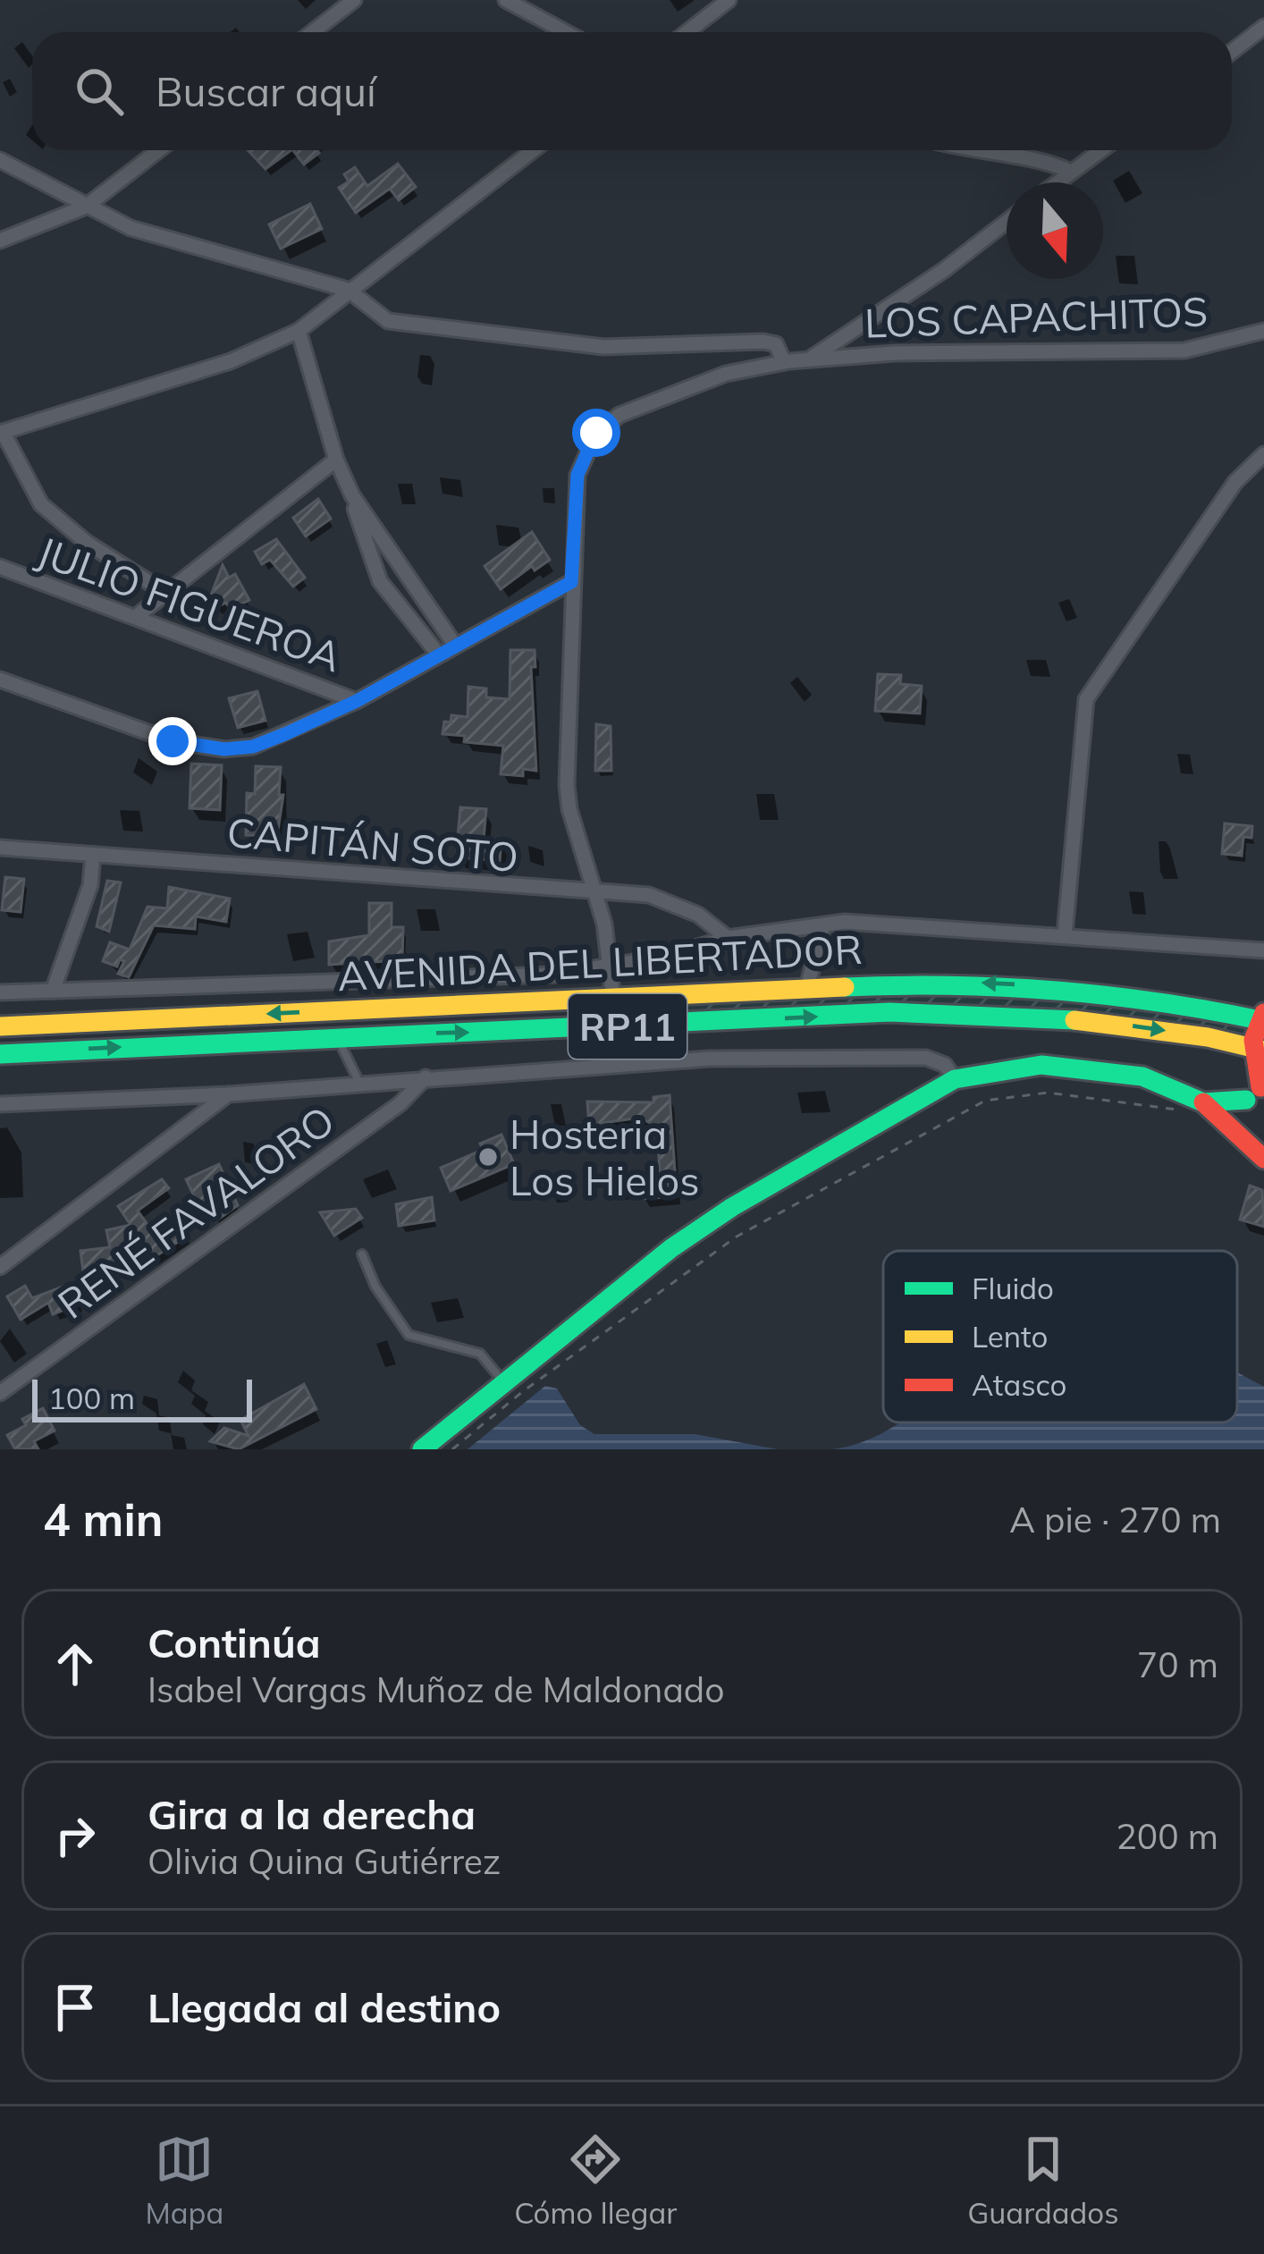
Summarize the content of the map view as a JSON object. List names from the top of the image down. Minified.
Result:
{"streets":{"main road":["AVENIDA DEL LIBERTADOR","RP11"],"street":["LOS CAPACHITOS","JULIO FIGUEROA","CAPITÁN SOTO","RENÉ FAVALORO"]},"crossings":[["LOS CAPACHITOS","CAPITÁN SOTO"],["LOS CAPACHITOS","AVENIDA DEL LIBERTADOR"],["CAPITÁN SOTO","AVENIDA DEL LIBERTADOR"]],"places":["Hosteria Los Hielos"],"legend":["Fluido","Lento","Atasco"],"scale_bar":"100 m","north":"bottom","page":{"search":"Buscar aquí","scale":"100 m","heading":["4 min","A pie · 270 m"],"list":[["Continúa","Isabel Vargas Muñoz de Maldonado","70 m"],["Gira a la derecha","Olivia Quina Gutiérrez","200 m"],"Llegada al destino"],"nav":["Mapa","Cómo llegar","Guardados"]}}
